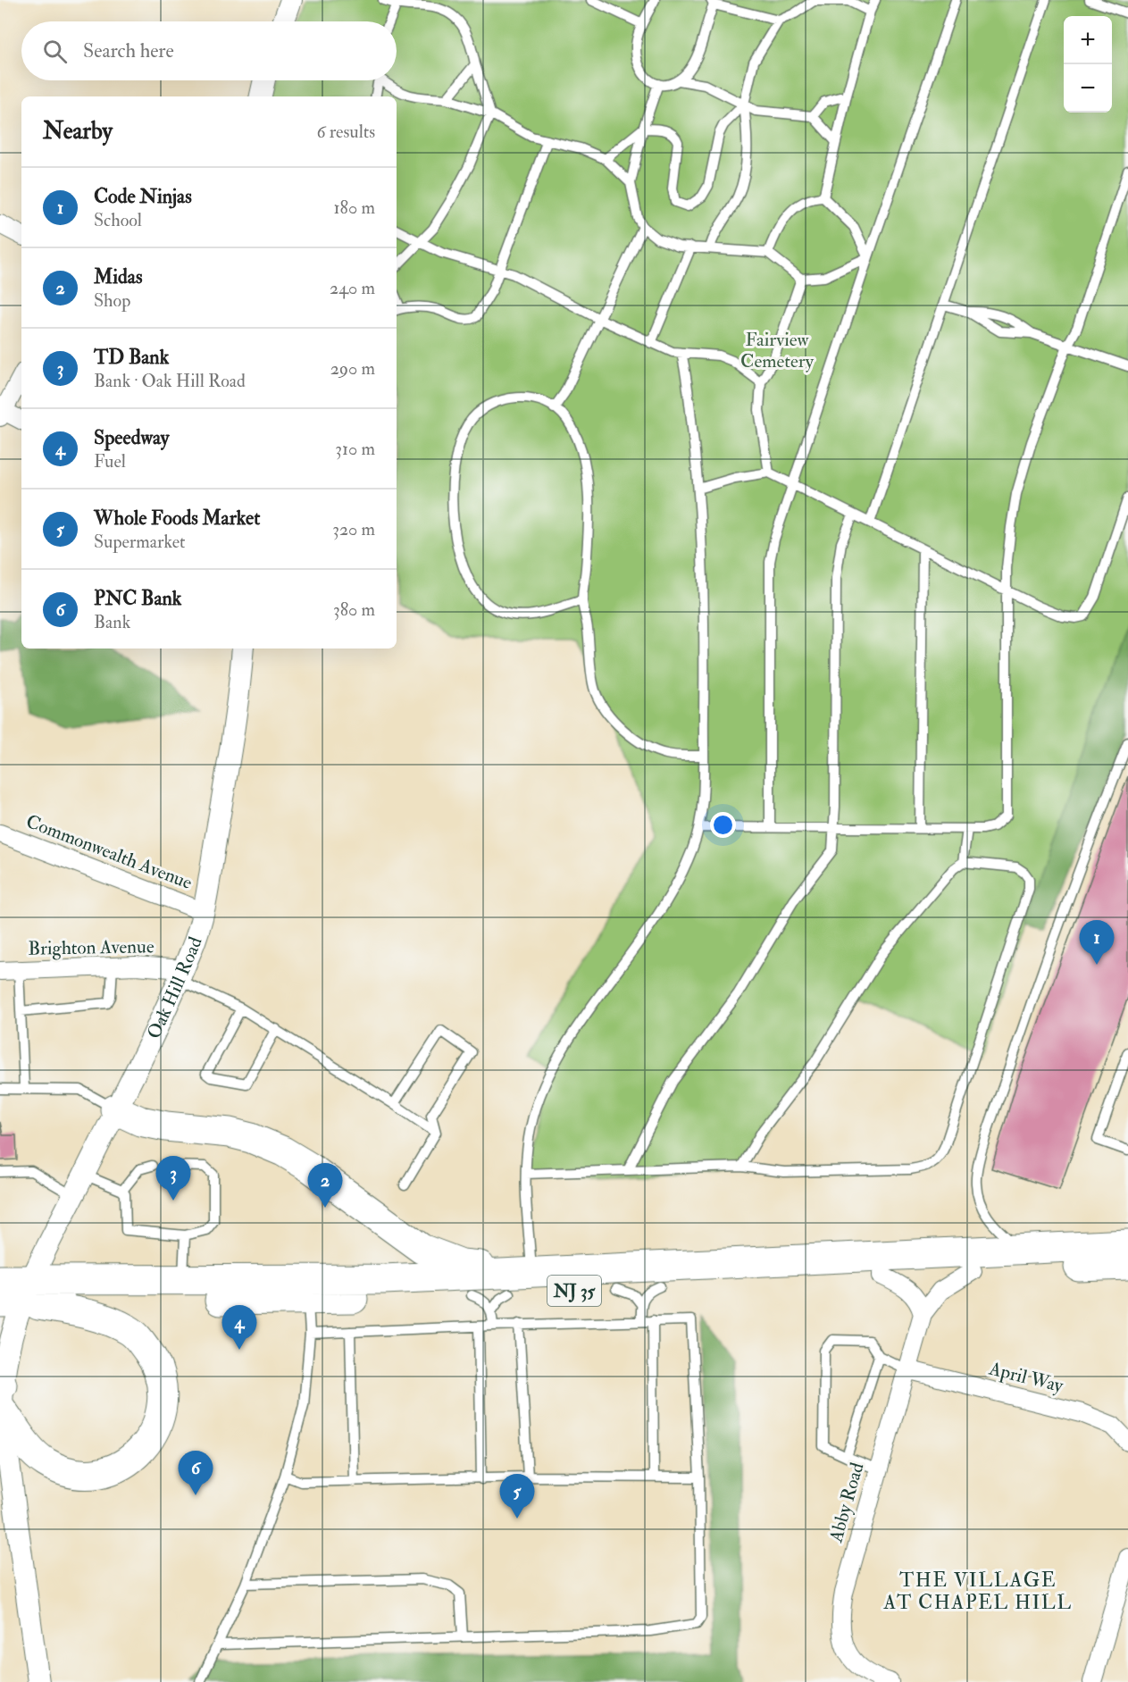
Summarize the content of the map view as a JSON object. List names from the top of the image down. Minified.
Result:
{"streets":{"highway":["NJ 35"],"street":["Commonwealth Avenue","Brighton Avenue","Oak Hill Road","April Way","Abby Road"]},"crossings":[["Commonwealth Avenue","Oak Hill Road"],["Brighton Avenue","Oak Hill Road"],["Oak Hill Road","NJ 35"],["NJ 35","Abby Road"],["April Way","Abby Road"]],"districts":["THE VILLAGE AT CHAPEL HILL"],"parks":["Fairview Cemetery"],"page":{"map_buttons":["+","−"],"search":"Search here","heading":["Nearby","6 results"],"list":[{"mark":"1","name":"Code Ninjas","note":"School","value":"180 m"},{"mark":"2","name":"Midas","note":"Shop","value":"240 m"},{"mark":"3","name":"TD Bank","note":"Bank · Oak Hill Road","value":"290 m"},{"mark":"4","name":"Speedway","note":"Fuel","value":"310 m"},{"mark":"5","name":"Whole Foods Market","note":"Supermarket","value":"320 m"},{"mark":"6","name":"PNC Bank","note":"Bank","value":"380 m"}],"pins":["1","3","2","4","6","5"]}}
